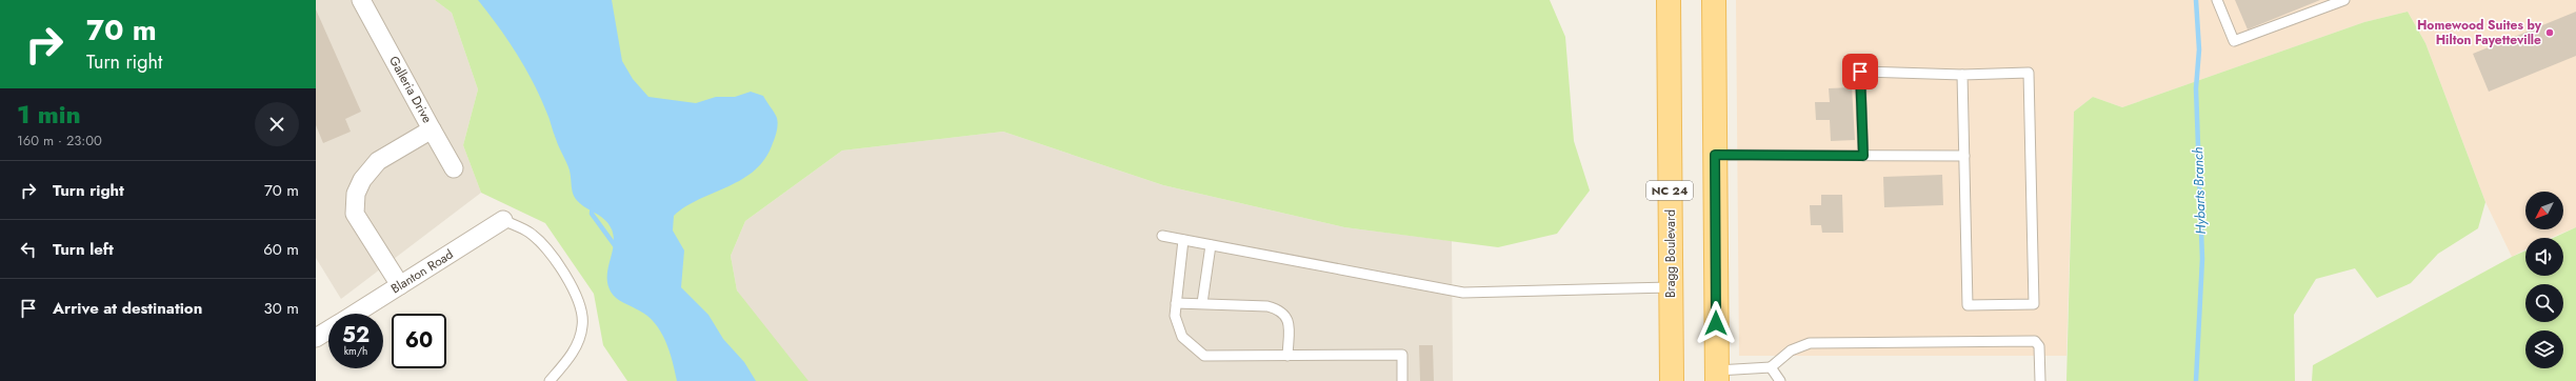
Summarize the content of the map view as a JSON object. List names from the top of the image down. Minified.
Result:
{"streets":{"main road":["NC 24","Bragg Boulevard"],"street":["Galleria Drive","Blanton Road"]},"crossings":[["Galleria Drive","Blanton Road"]],"water":["Hybarts Branch"],"places":["Homewood Suites by Hilton Fayetteville"],"north":"bottom left","page":{"turn":["70 m","Turn right"],"heading":["1 min","160 m · 23:00"],"list":[{"name":"Turn right","value":"70 m"},{"name":"Turn left","value":"60 m"},{"name":"Arrive at destination","value":"30 m"}],"speed":"52 km/h","limit":"60"}}
